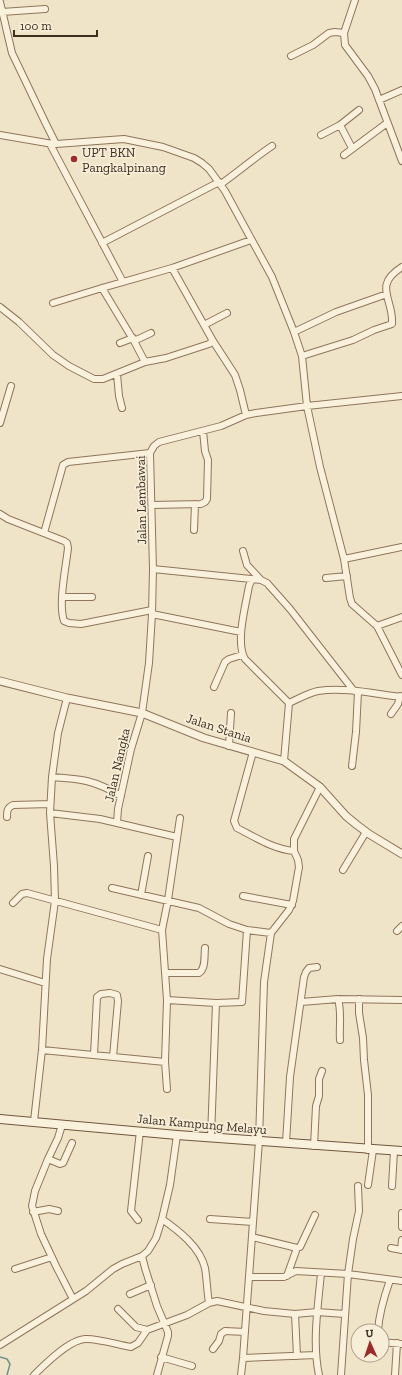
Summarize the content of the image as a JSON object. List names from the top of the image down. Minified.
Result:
{"streets":{"main road":["Jalan Kampung Melayu"],"street":["Jalan Lembawai","Jalan Stania","Jalan Nangka"]},"crossings":[["Jalan Lembawai","Jalan Stania"],["Jalan Lembawai","Jalan Nangka"],["Jalan Stania","Jalan Nangka"]],"places":["UPT BKN Pangkalpinang"],"scale_bar":"100 m","north":"top"}
